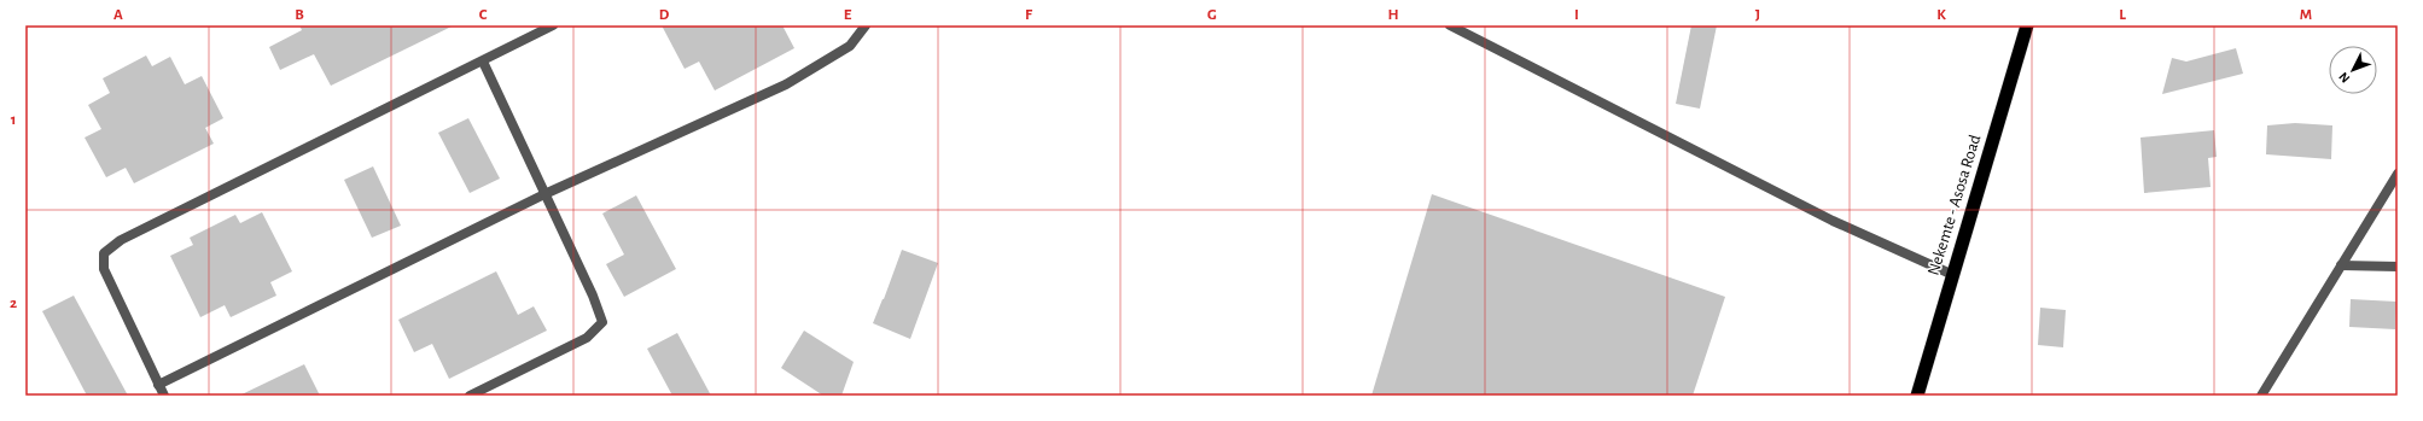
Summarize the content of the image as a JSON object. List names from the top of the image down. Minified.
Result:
{"streets":{"highway":["Nekemte - Asosa Road"]},"north":"bottom left","grid":{"columns":["A","B","C","D","E","F","G","H","I","J","K","L","M"],"rows":["1","2"]}}
